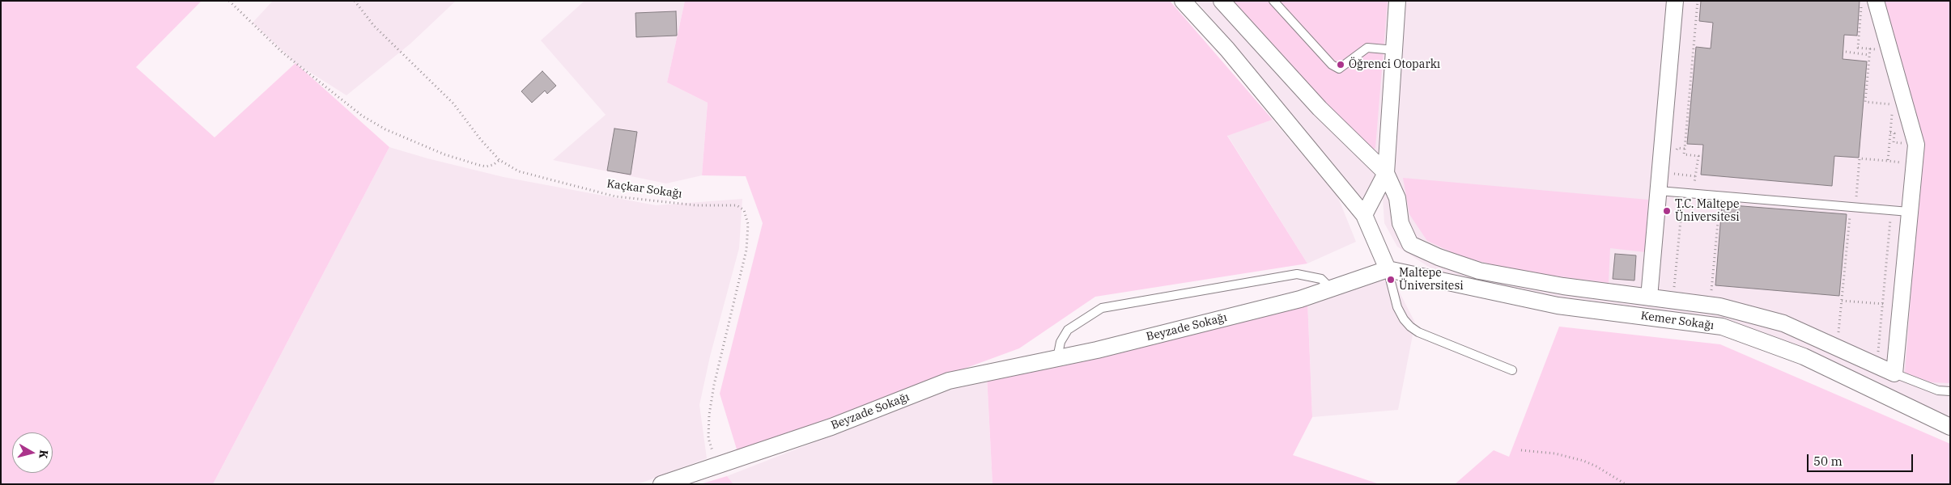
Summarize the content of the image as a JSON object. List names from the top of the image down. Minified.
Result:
{"streets":{"street":["Kemer Sokağı","Beyzade Sokağı"],"path":["Kaçkar Sokağı"]},"crossings":[["Kaçkar Sokağı","Beyzade Sokağı"],["Kemer Sokağı","Beyzade Sokağı"]],"places":["Öğrenci Otoparkı","T.C. Maltepe Üniversitesi","Maltepe Üniversitesi"],"scale_bar":"50 m","north":"right"}
